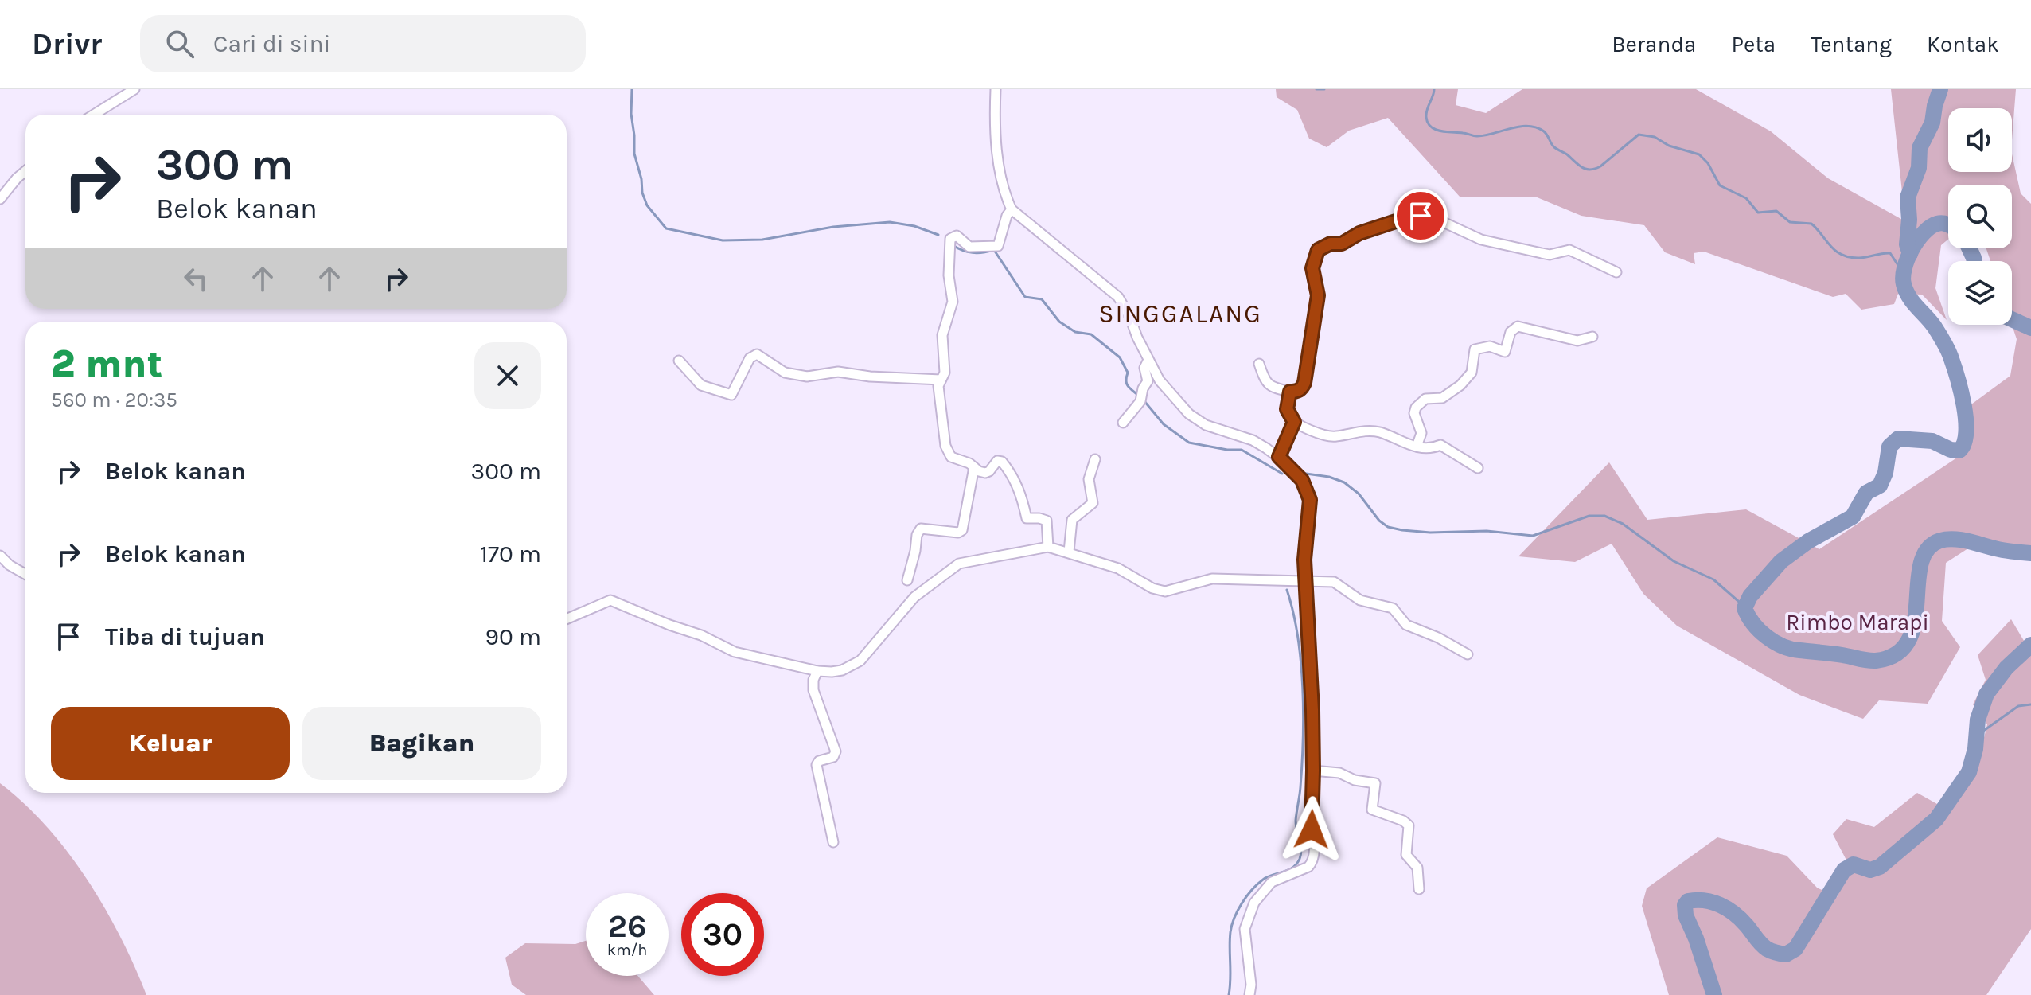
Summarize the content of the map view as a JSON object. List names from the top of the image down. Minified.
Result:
{"districts":["SINGGALANG"],"parks":["Rimbo Marapi"],"page":{"header":"Drivr","search":"Cari di sini","nav":["Beranda","Peta","Tentang","Kontak"],"turn":["300 m","Belok kanan"],"heading":["2 mnt","560 m · 20:35"],"list":[{"name":"Belok kanan","value":"300 m"},{"name":"Belok kanan","value":"170 m"},{"name":"Tiba di tujuan","value":"90 m"}],"buttons":["Keluar","Bagikan"],"speed":"26 km/h","limit":"30"}}
